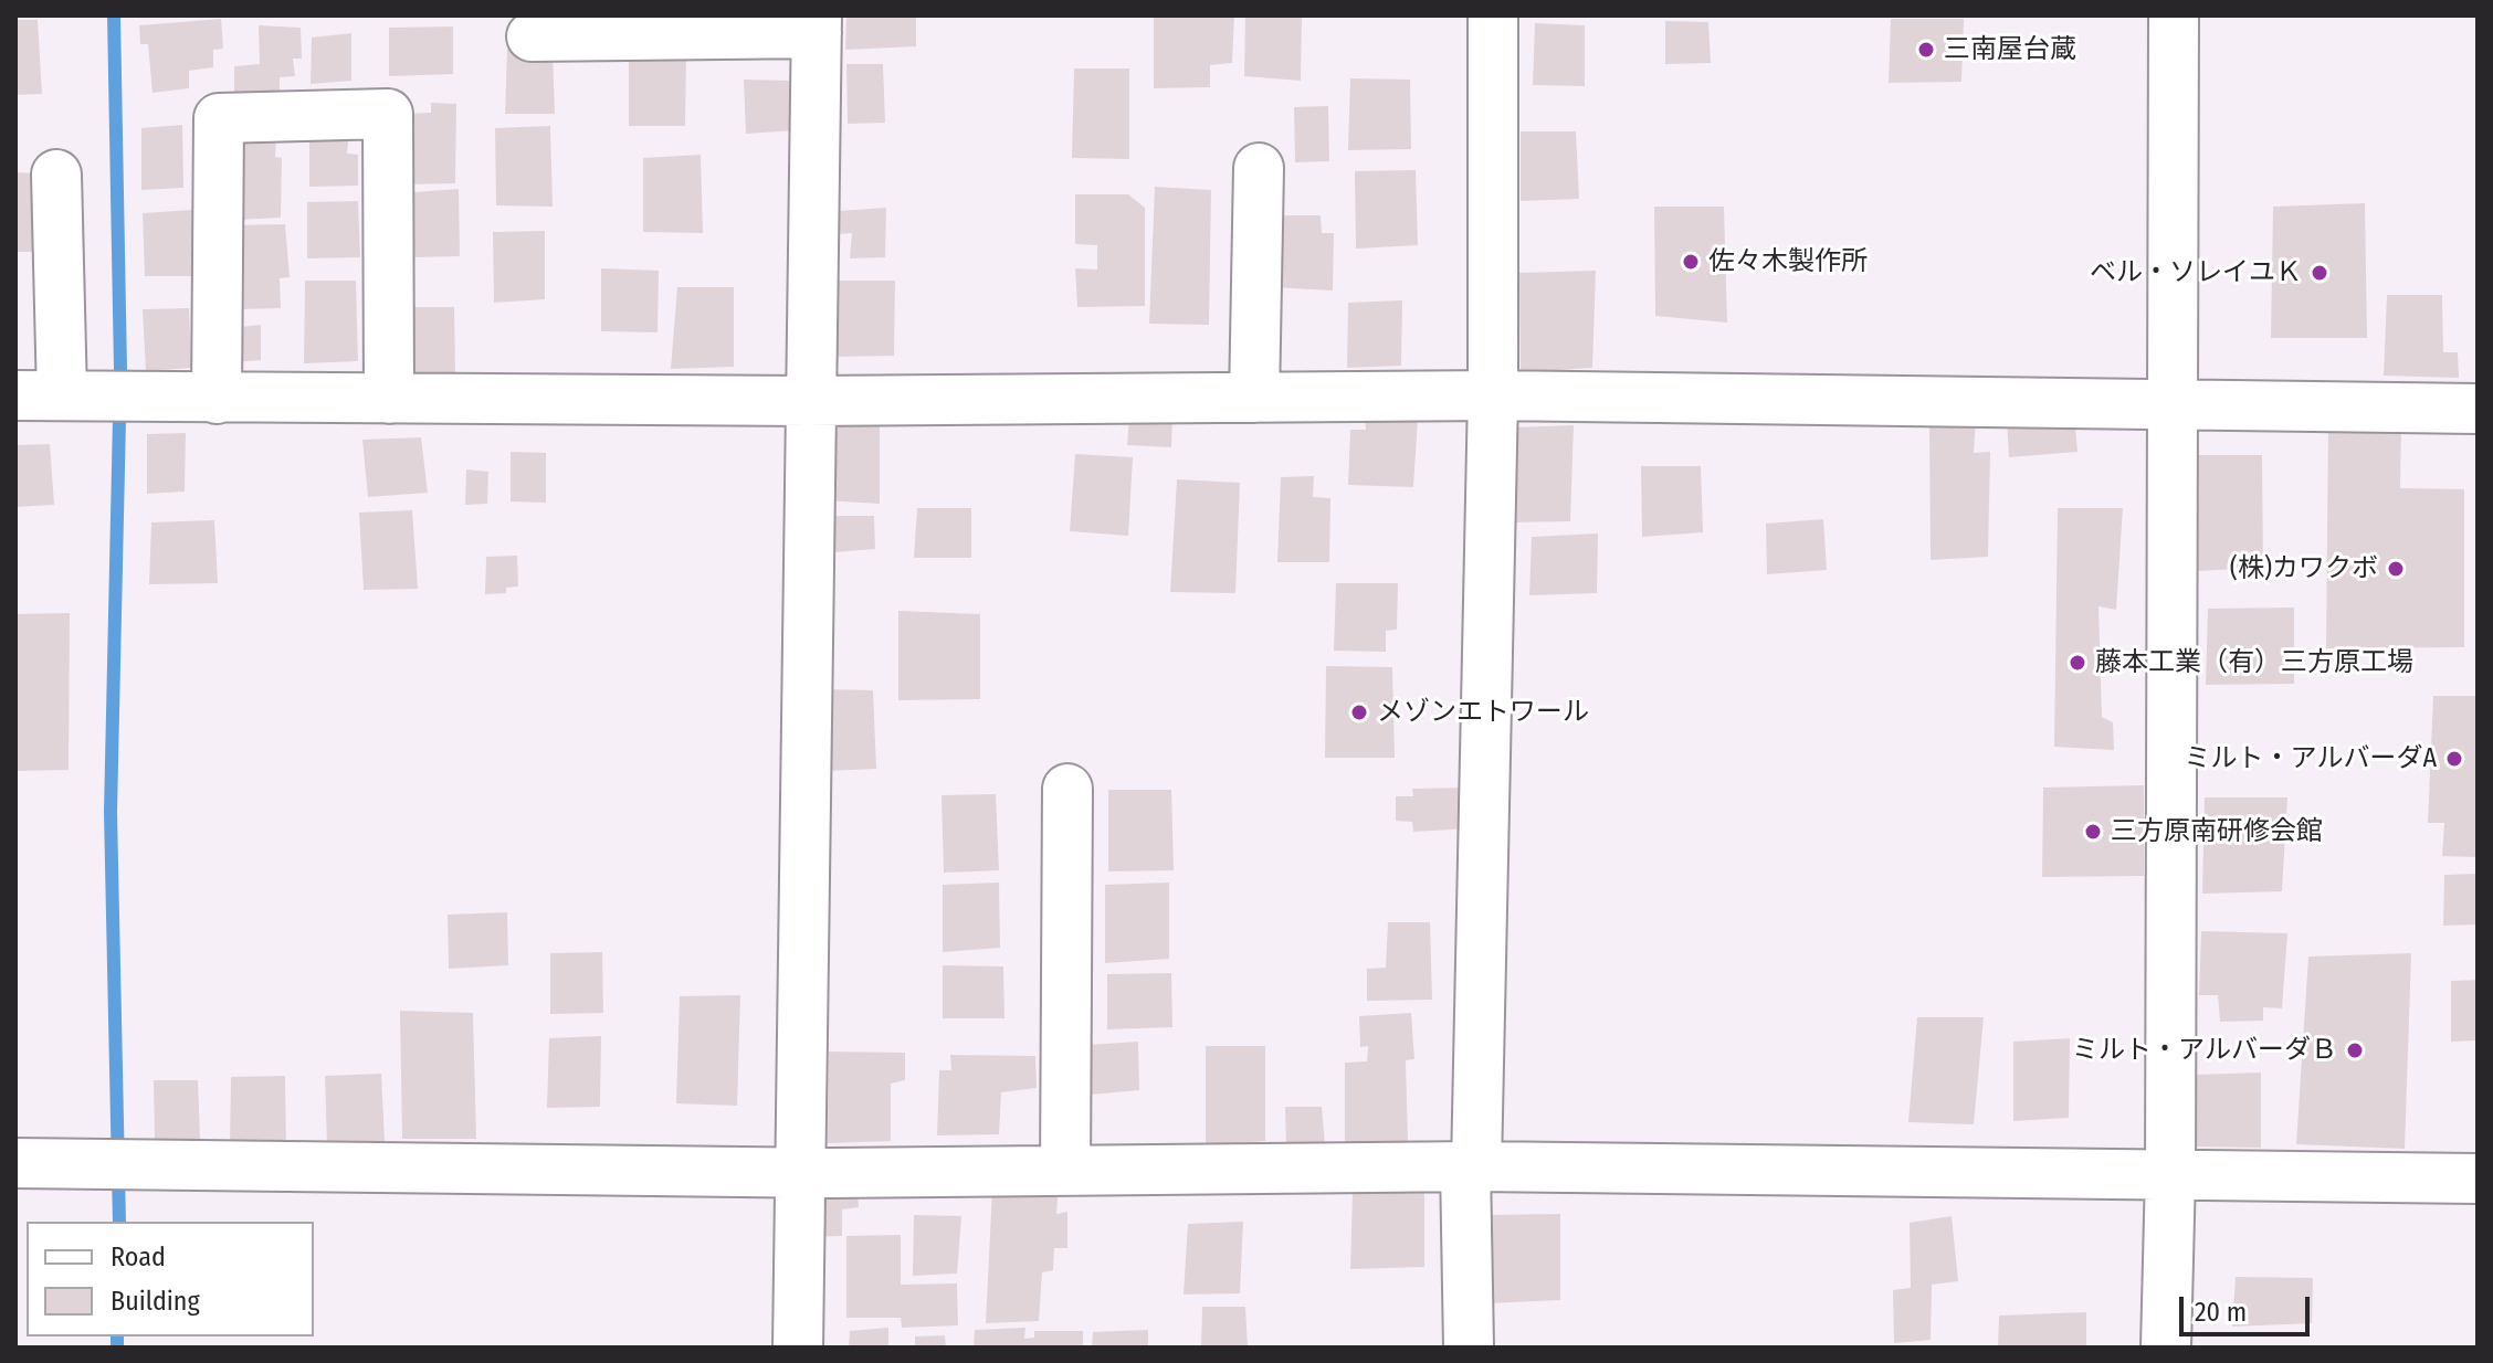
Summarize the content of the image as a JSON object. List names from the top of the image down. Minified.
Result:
{"places":["三南屋台蔵","佐々木製作所","ベル・ソレイユＫ","(株)カワクボ","藤本工業（有）三方原工場","メゾンエトワール","ミルト・アルバーダA","三方原南研修会館","ミルト・アルバーダＢ"],"legend":["Road","Building"],"scale_bar":"20 m"}
